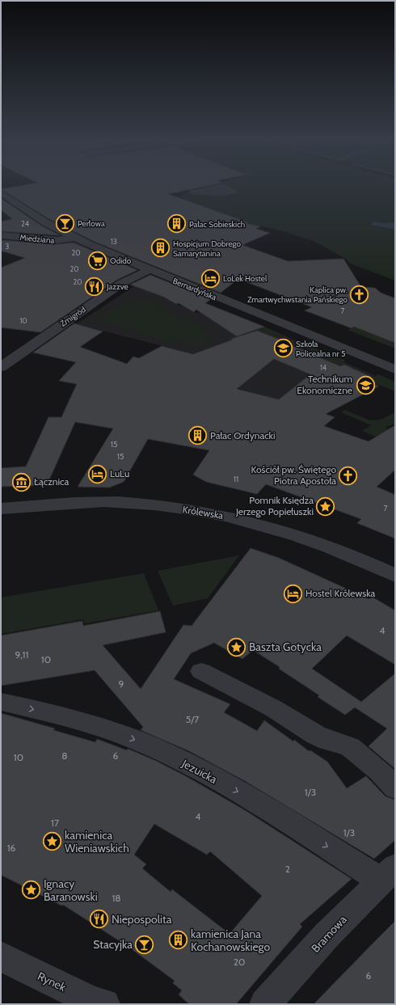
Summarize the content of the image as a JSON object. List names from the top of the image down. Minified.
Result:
{"streets":{"street":["Miedziana","Bernardyńska","Żmigród","Królewska","Jezuicka","Bramowa","Rynek"]},"crossings":[["Miedziana","Bernardyńska"],["Bernardyńska","Żmigród"],["Jezuicka","Bramowa"]],"places":{"bar":["Perłowa","Stacyjka"],"building":["Pałac Sobieskich","Hospicjum Dobrego Samarytanina","Pałac Ordynacki","kamienica Jana Kochanowskiego"],"supermarket":["Odido"],"hotel":["LoLek Hostel","LuLu","Hostel Królewska"],"restaurant":["Jazzve","Niepospolita"],"church":["Kaplica pw. Zmartwychwstania Pańskiego","Kościół pw. Świętego Piotra Apostoła"],"school or university":["Szkoła Policealna nr 5","Technikum Ekonomiczne"],"museum":["Łącznica"],"place":["Pomnik Księdza Jerzego Popiełuszki","Baszta Gotycka","kamienica Wieniawskich","Ignacy Baranowski"]},"house_numbers":["24","13","3","20","20","20","7","10","14","15","15","11","7","4","9,11","10","9","5/7","8","6","10","1/3","4","17","1/3","16","2","18","20","6"]}
